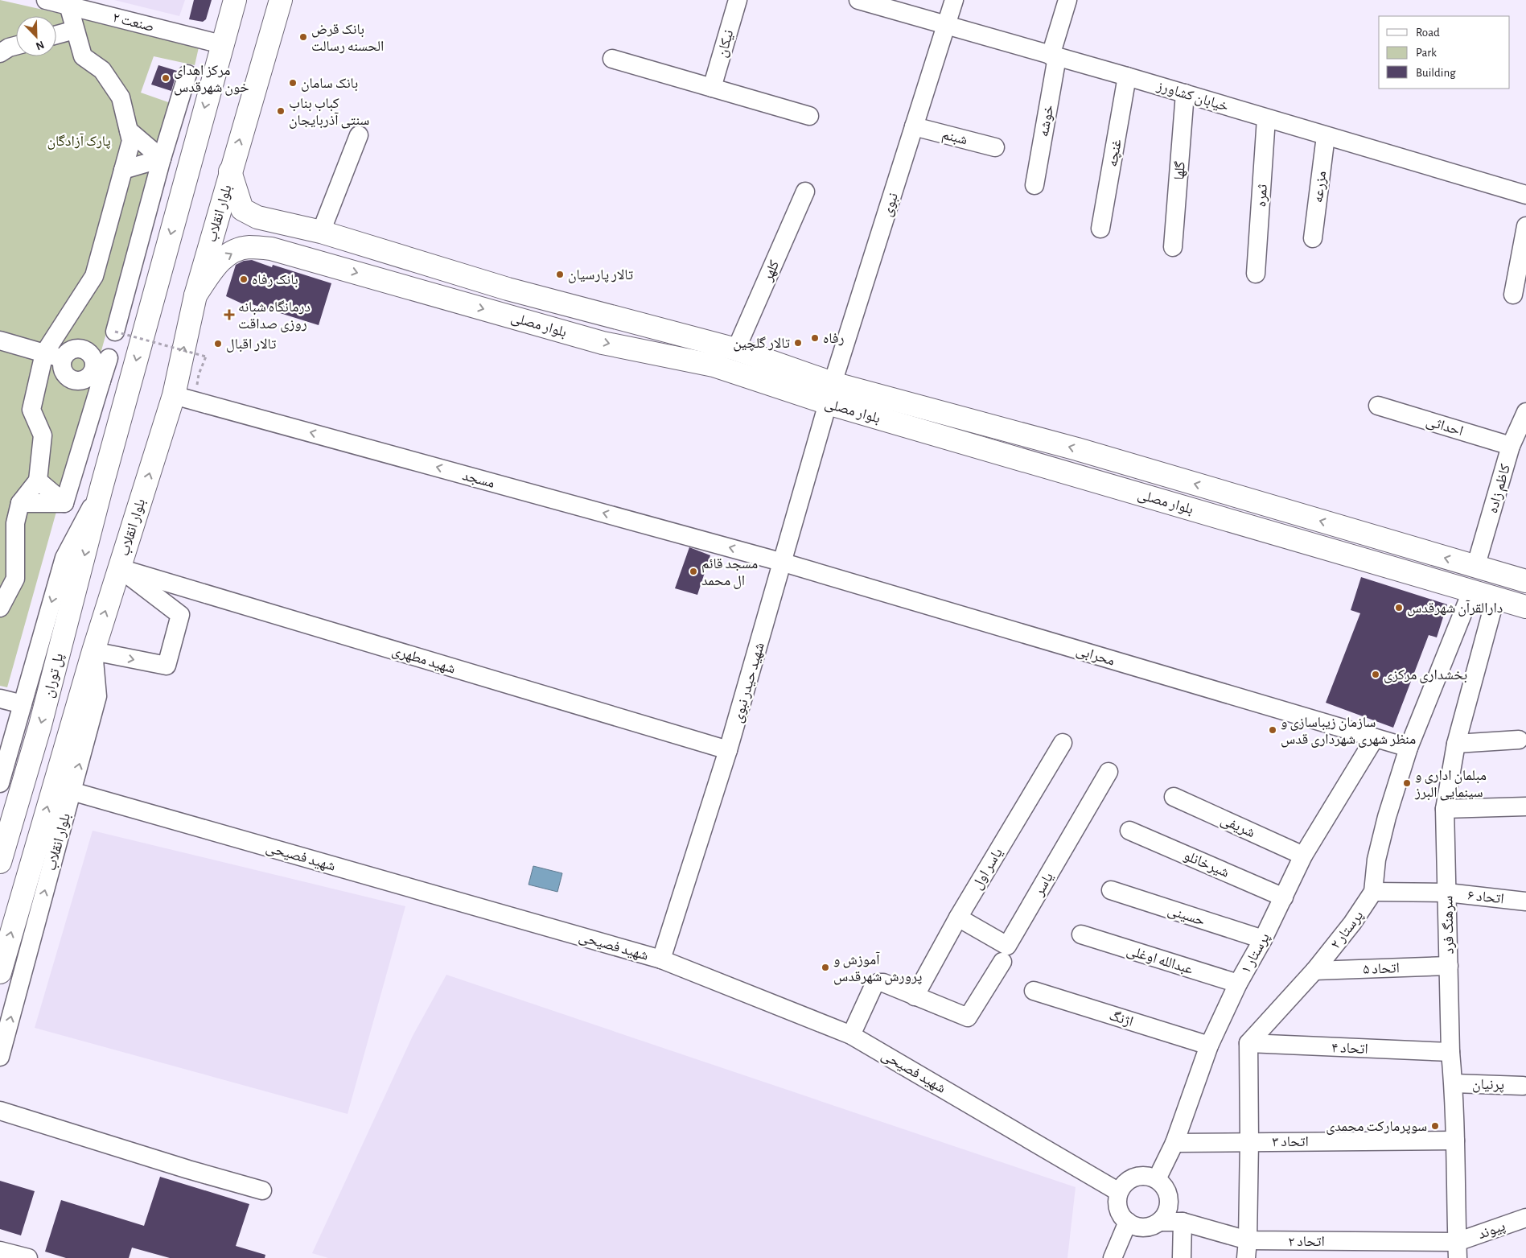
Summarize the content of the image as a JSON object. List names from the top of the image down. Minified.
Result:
{"streets":{"main road":["بلوار انقلاب","بلوار مصلی","پل توران"],"street":["صنعت ۲","نیکان","خیابان کشاورز","خوشه","شبنم","غنچه","گلها","مزرعه","ثمره","نبوی","کلهر","احداثی","مسجد","کاظم زاده","محرابی","شهید مطهری","شهید حیدر نبوی","شریفی","شهید فصیحی","شیرخانلو","یاسر اول","یاسر","اتحاد ۶","حسینی","سرهنگ فرد","پرستار ۲","پرستار ۱","عبدالله اوغلی","اتحاد ۵","اژنگ","اتحاد ۴","پرنیان","اتحاد ۳","پیوند","اتحاد ۲"]},"crossings":[["خیابان کشاورز","خوشه"],["خیابان کشاورز","غنچه"],["خیابان کشاورز","گلها"],["خیابان کشاورز","مزرعه"],["خیابان کشاورز","ثمره"],["خیابان کشاورز","نبوی"],["شبنم","نبوی"],["نبوی","بلوار مصلی"],["نبوی","شهید حیدر نبوی"],["بلوار انقلاب","بلوار مصلی"],["بلوار انقلاب","مسجد"],["بلوار انقلاب","شهید مطهری"],["بلوار انقلاب","شهید فصیحی"],["کلهر","بلوار مصلی"],["بلوار مصلی","کاظم زاده"],["بلوار مصلی","شهید حیدر نبوی"],["بلوار مصلی","سرهنگ فرد"],["بلوار مصلی","پرستار ۲"],["احداثی","کاظم زاده"],["مسجد","محرابی"],["مسجد","شهید حیدر نبوی"],["محرابی","شهید حیدر نبوی"],["محرابی","پرستار ۲"],["محرابی","پرستار ۱"],["شهید مطهری","شهید حیدر نبوی"],["شهید حیدر نبوی","شهید فصیحی"],["شریفی","پرستار ۱"],["شهید فصیحی","پرستار ۱"],["شهید فصیحی","اتحاد ۲"],["شیرخانلو","پرستار ۱"],["یاسر اول","یاسر"],["اتحاد ۶","سرهنگ فرد"],["اتحاد ۶","پرستار ۲"],["حسینی","پرستار ۱"],["سرهنگ فرد","اتحاد ۵"],["سرهنگ فرد","اتحاد ۴"],["سرهنگ فرد","پرنیان"],["سرهنگ فرد","اتحاد ۳"],["سرهنگ فرد","پیوند"],["سرهنگ فرد","اتحاد ۲"],["پرستار ۲","اتحاد ۵"],["پرستار ۲","اتحاد ۴"],["پرستار ۱","عبدالله اوغلی"],["پرستار ۱","اژنگ"],["پرستار ۱","اتحاد ۳"],["پرستار ۱","اتحاد ۲"],["پیوند","اتحاد ۲"]],"one_way":["مسجد"],"parks":["پارک آزادگان"],"places":{"other":["بانک قرض الحسنه رسالت","مرکز اهدای خون شهرقدس","بانک سامان","کباب بناب سنتی آذربایجان","تالار پارسیان","بانک رفاه","رفاه","تالار گلچین","تالار اقبال","مسجد قائم ال محمد","دارالقرآن شهرقدس","بخشداری مرکزی","سازمان زیباسازی و منظر شهری شهرداری قدس","مبلمان اداری و سینمایی البرز","آموزش و پرورش شهرقدس","سوپرمارکت محمدی"],"health":["درمانگاه شبانه روزی صداقت"]},"legend":["Road","Park","Building"],"north":"bottom right"}
